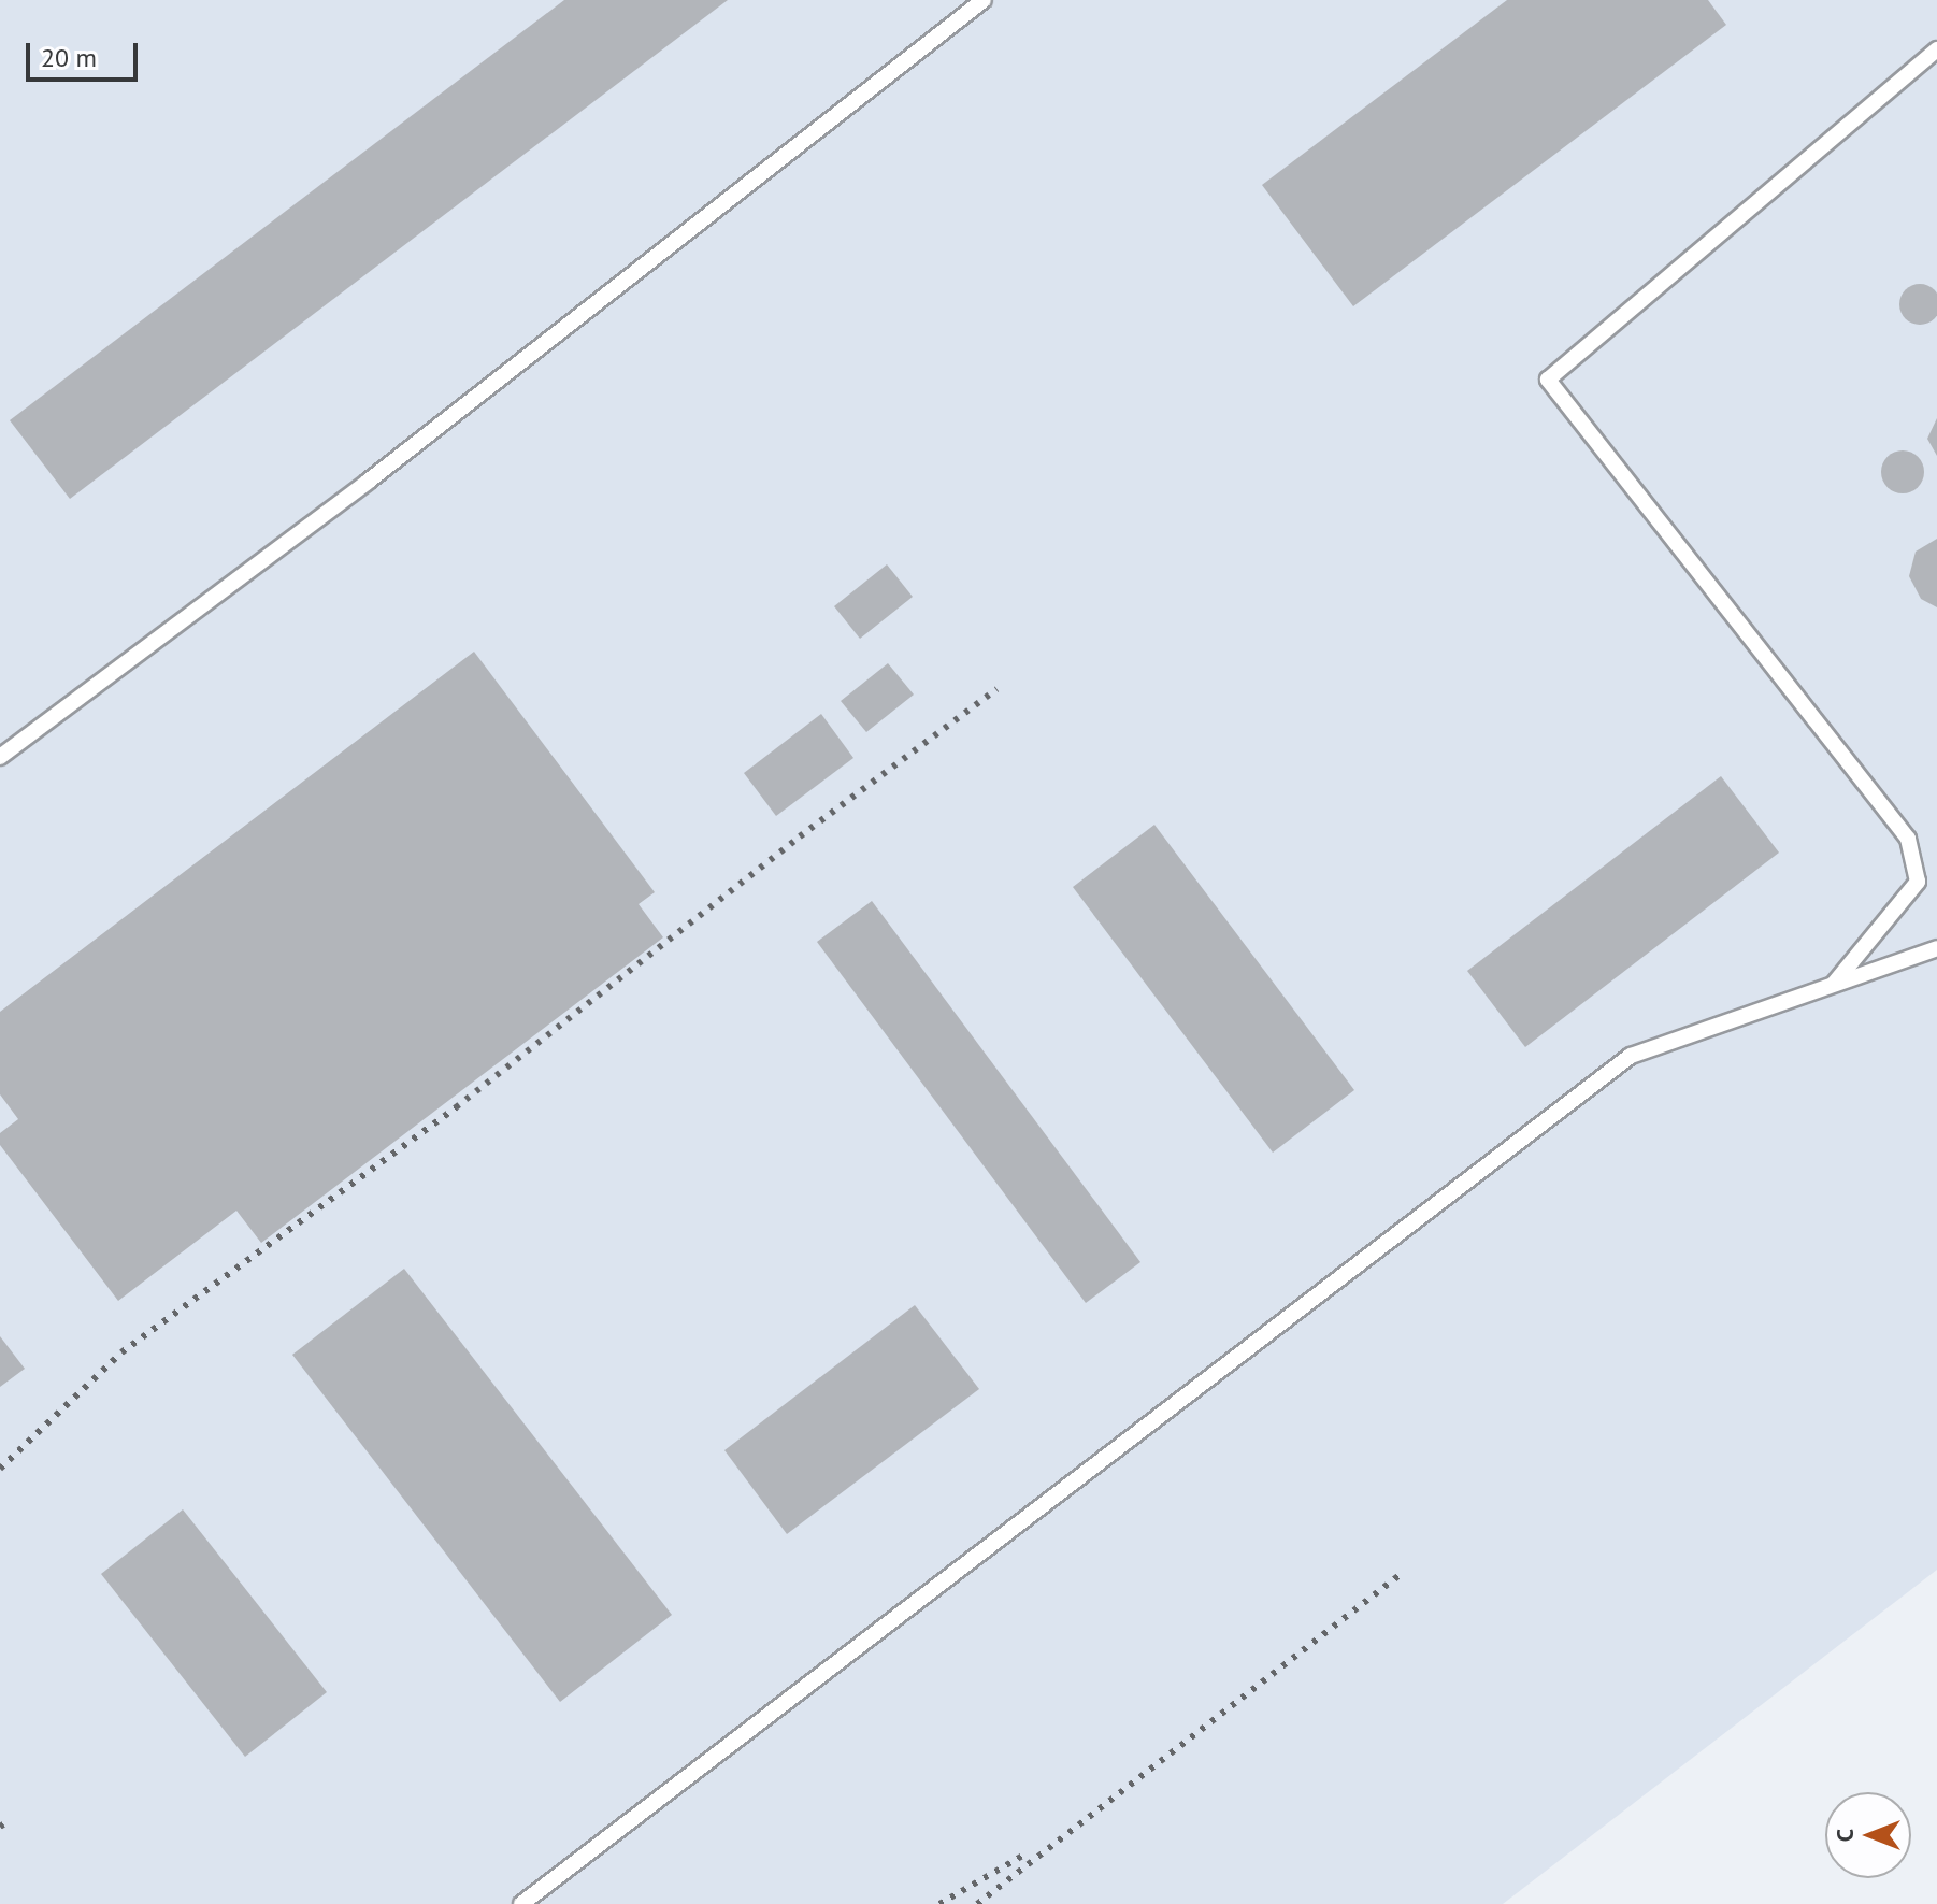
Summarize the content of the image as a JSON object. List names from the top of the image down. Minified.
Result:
{"scale_bar":"20 m","north":"left"}
